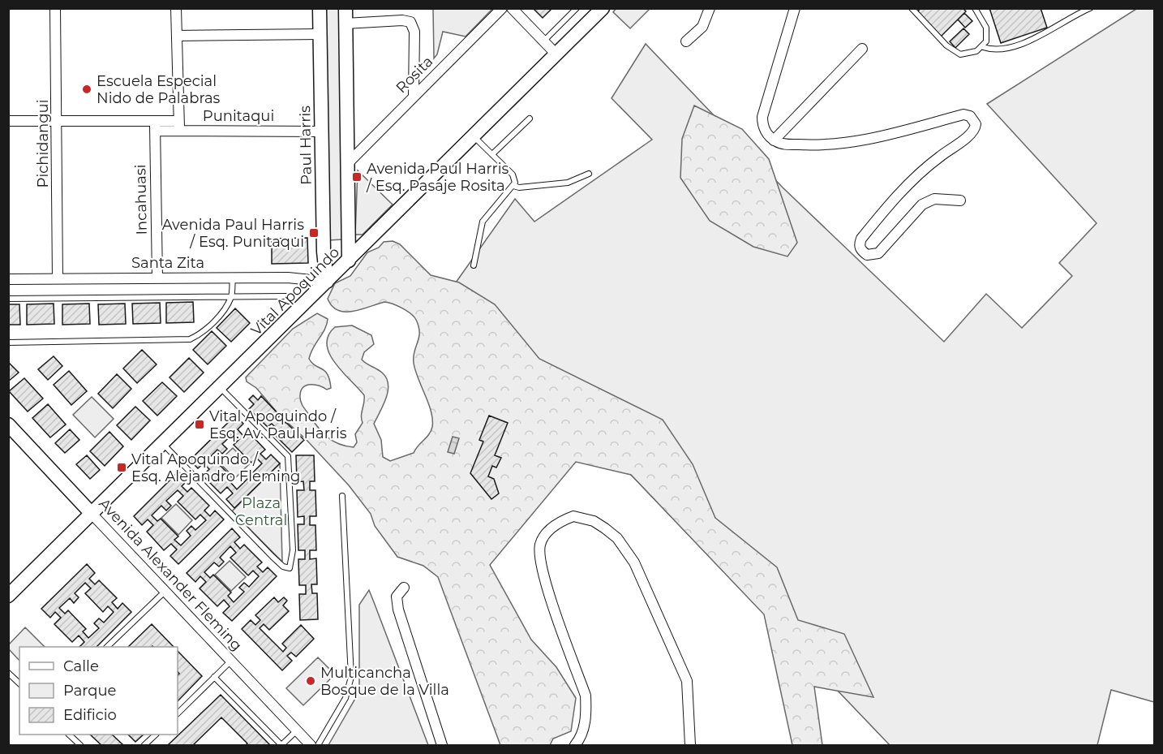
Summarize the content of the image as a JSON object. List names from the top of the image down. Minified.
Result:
{"streets":{"street":["Rosita","Punitaqui","Pichidangui","Paul Harris","Incahuasi","Santa Zita","Vital Apoquindo","Avenida Alexander Fleming"]},"crossings":[["Punitaqui","Pichidangui"],["Punitaqui","Paul Harris"],["Punitaqui","Incahuasi"],["Pichidangui","Santa Zita"],["Paul Harris","Santa Zita"],["Paul Harris","Vital Apoquindo"],["Incahuasi","Santa Zita"],["Santa Zita","Vital Apoquindo"],["Vital Apoquindo","Avenida Alexander Fleming"]],"parks":["Plaza Central"],"places":{"other":["Escuela Especial Nido de Palabras","Multicancha Bosque de la Villa"],"transit":["Avenida Paul Harris / Esq. Pasaje Rosita","Avenida Paul Harris / Esq. Punitaqui","Vital Apoquindo / Esq. Av. Paul Harris","Vital Apoquindo / Esq. Alejandro Fleming"]},"legend":["Calle","Parque","Edificio"]}
